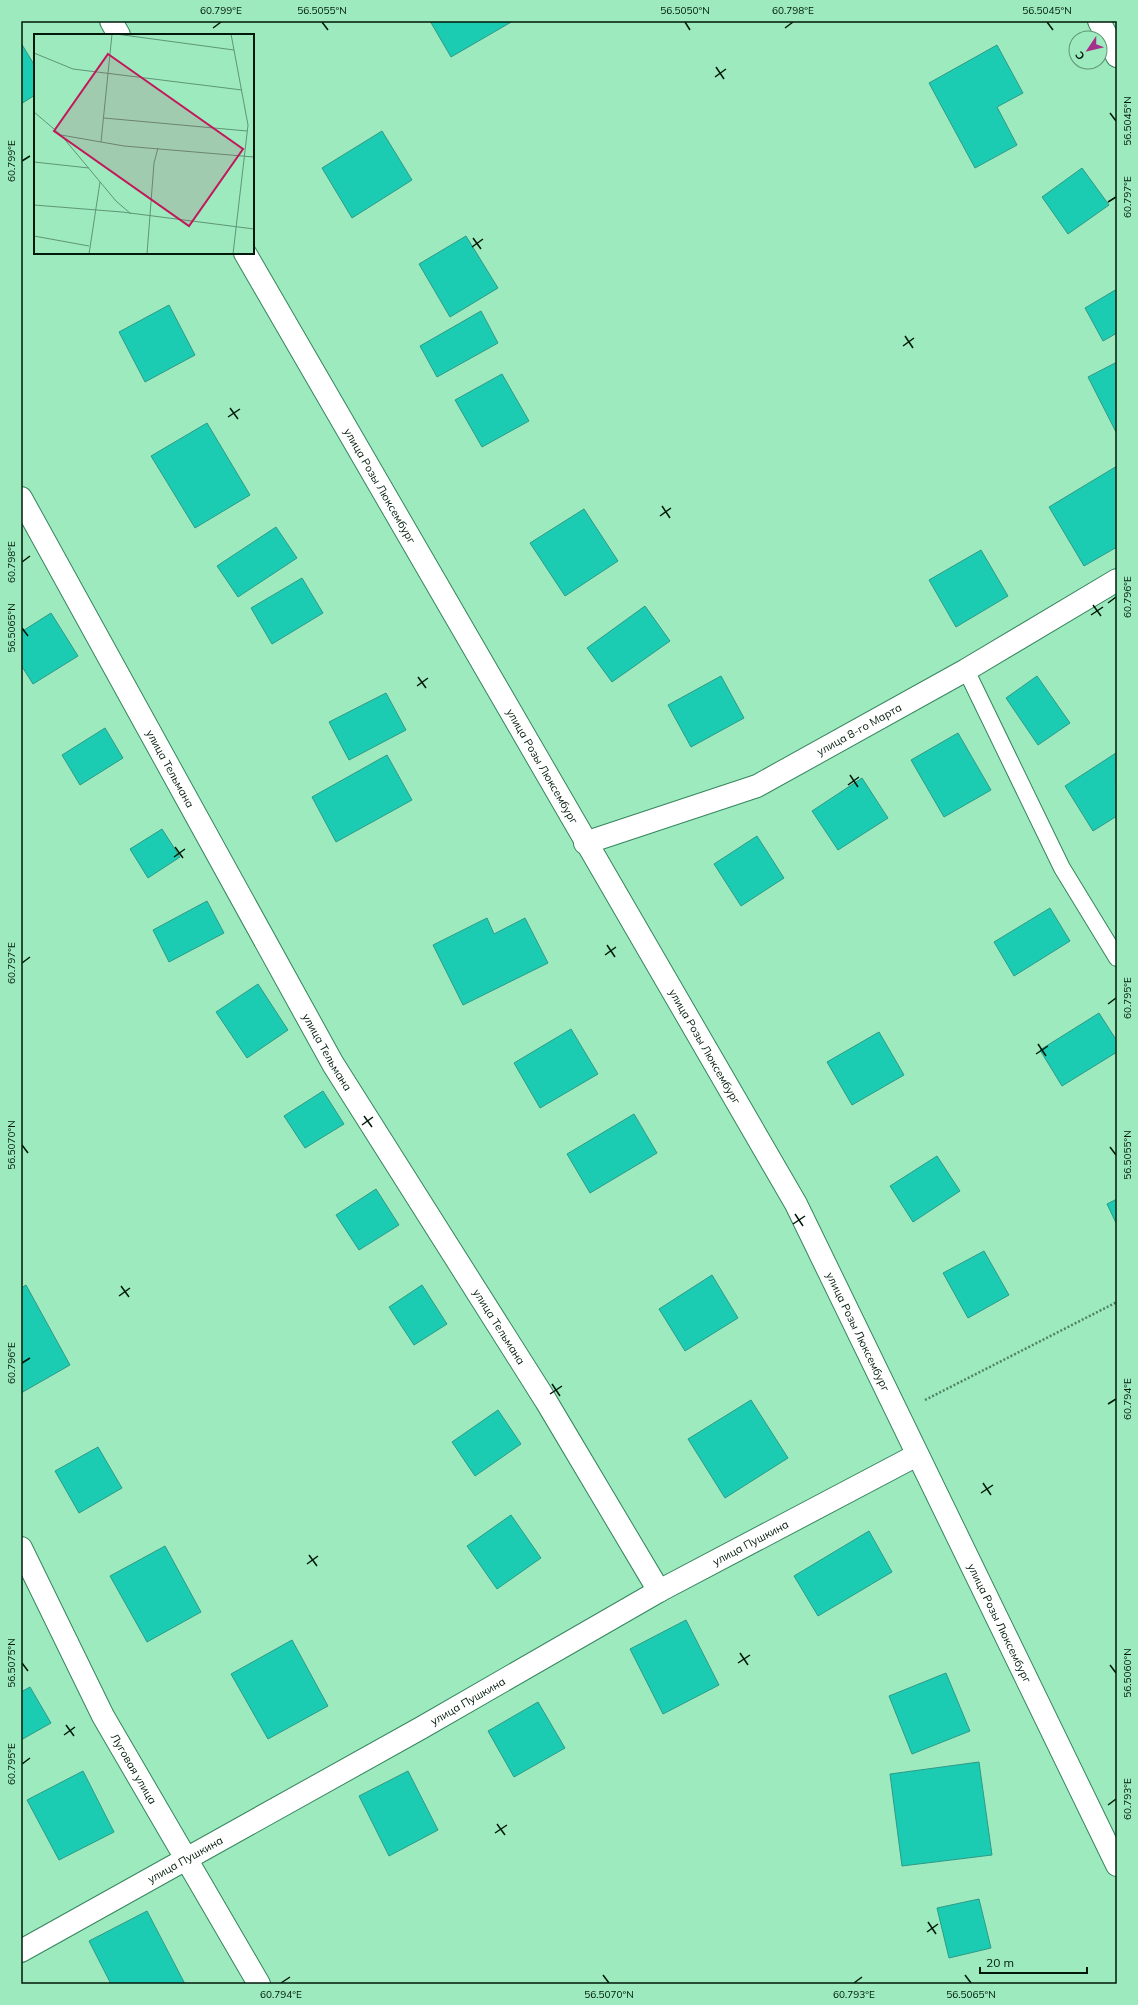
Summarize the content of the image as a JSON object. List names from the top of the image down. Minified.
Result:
{"streets":{"street":["улица Розы Люксембург","улица 8-го Марта","улица Тельмана","улица Пушкина","Луговая улица"]},"crossings":[["улица Розы Люксембург","улица 8-го Марта"],["улица Розы Люксембург","улица Пушкина"],["улица Тельмана","улица Пушкина"],["улица Пушкина","Луговая улица"]],"scale_bar":"20 m","north":"bottom left","coordinates":["60.799°E","56.5055°N","56.5050°N","60.798°E","56.5045°N","60.797°E","60.796°E","56.5065°N","60.795°E","56.5070°N","60.794°E","56.5075°N","56.5060°N","60.793°E"]}
